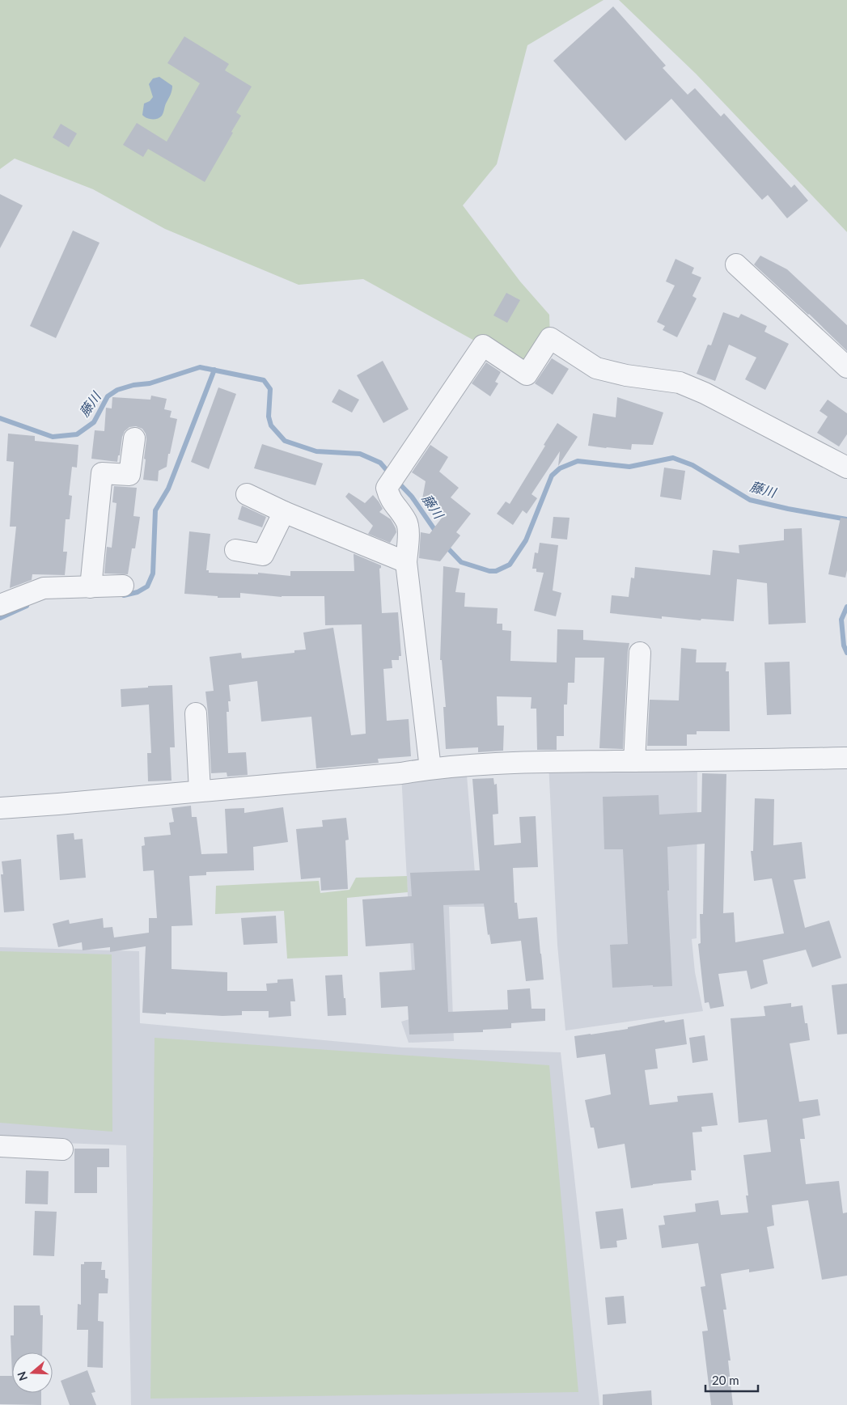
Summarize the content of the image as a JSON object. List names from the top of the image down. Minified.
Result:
{"water":["藤川"],"scale_bar":"20 m","north":"left"}
